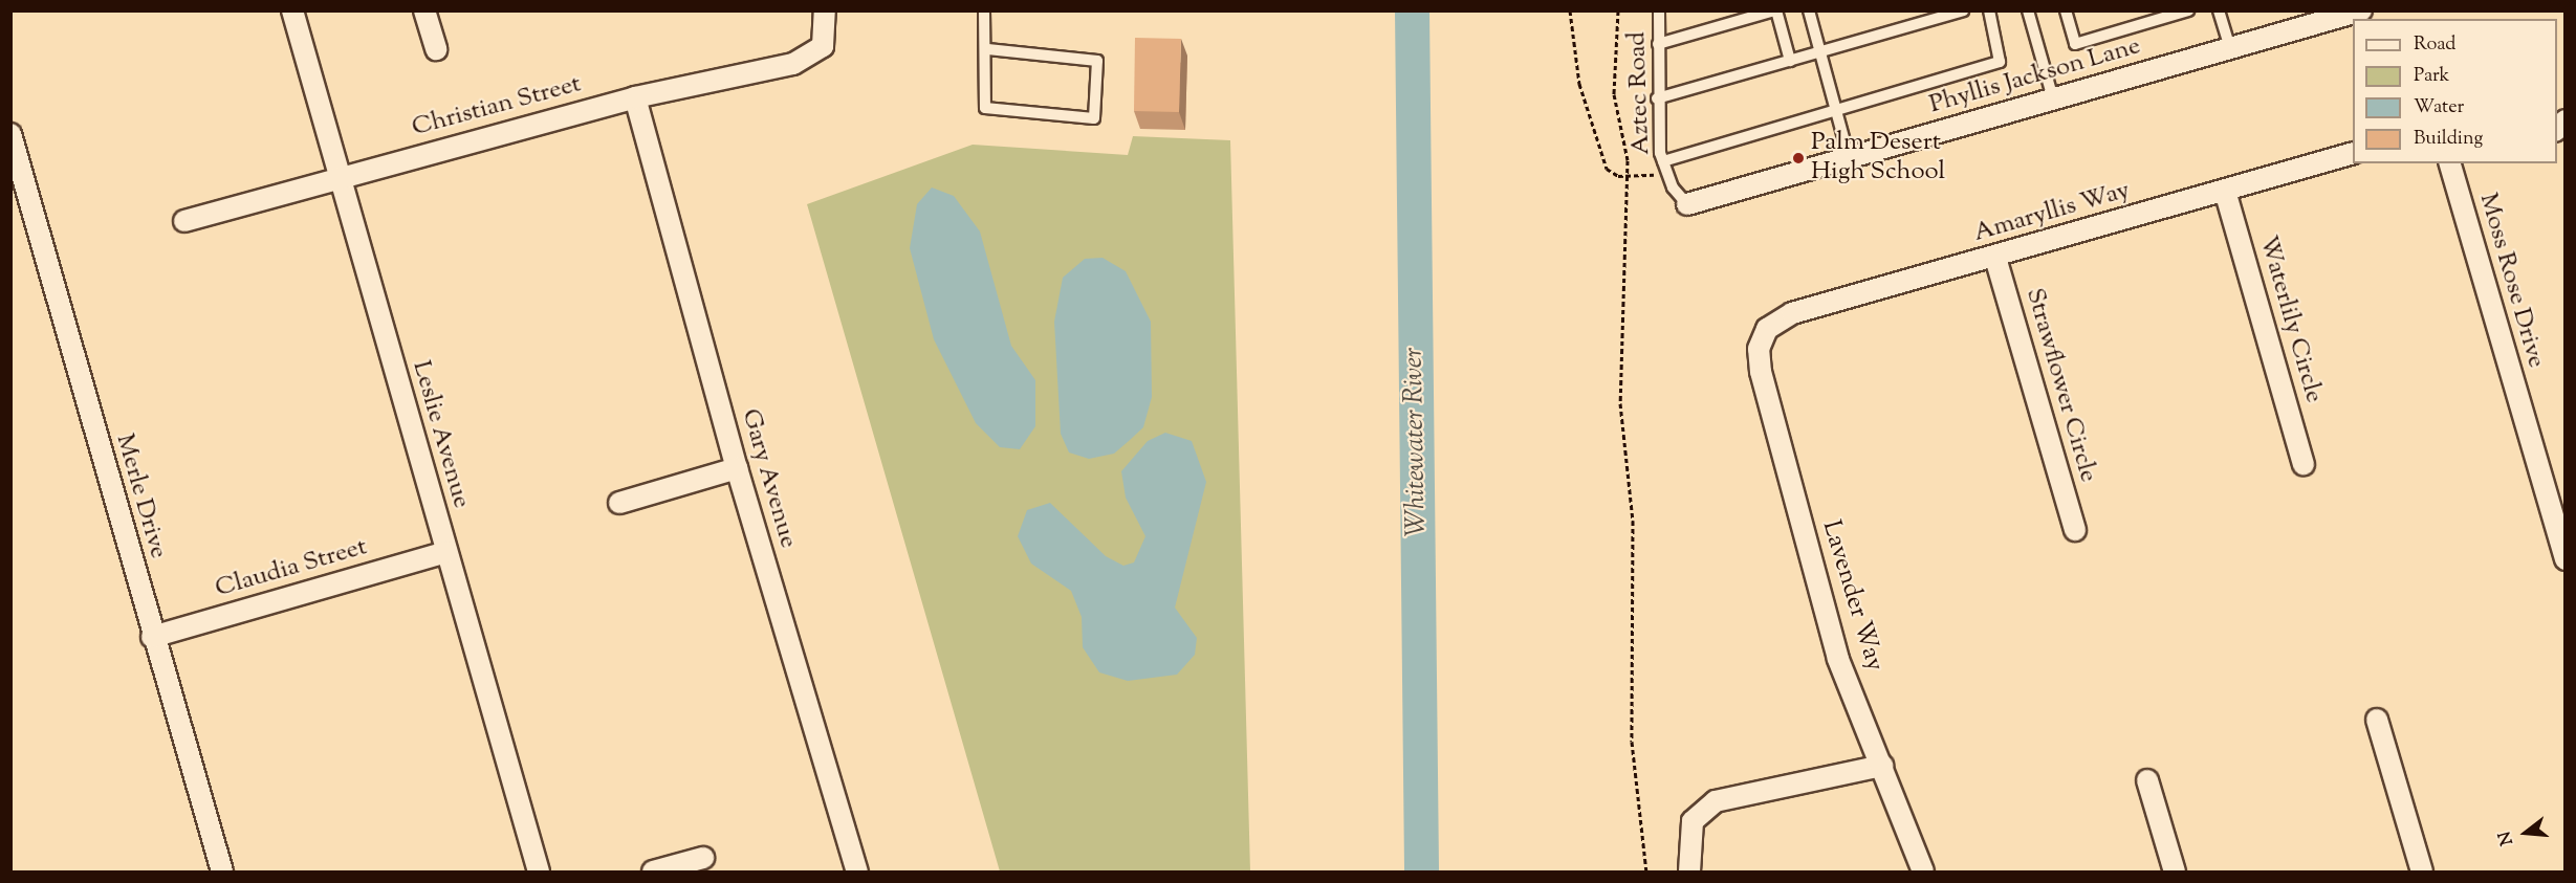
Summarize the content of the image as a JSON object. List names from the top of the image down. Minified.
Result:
{"streets":{"street":["Phyllis Jackson Lane","Christian Street","Amaryllis Way","Moss Rose Drive","Waterlily Circle","Strawflower Circle","Leslie Avenue","Gary Avenue","Merle Drive","Claudia Street","Lavender Way"],"lane":["Aztec Road"]},"crossings":[["Phyllis Jackson Lane","Aztec Road"],["Christian Street","Leslie Avenue"],["Christian Street","Gary Avenue"],["Amaryllis Way","Waterlily Circle"],["Amaryllis Way","Strawflower Circle"],["Amaryllis Way","Lavender Way"],["Leslie Avenue","Claudia Street"],["Merle Drive","Claudia Street"]],"water":["Whitewater River"],"places":["Palm Desert High School"],"legend":["Road","Park","Water","Building"],"north":"left"}
